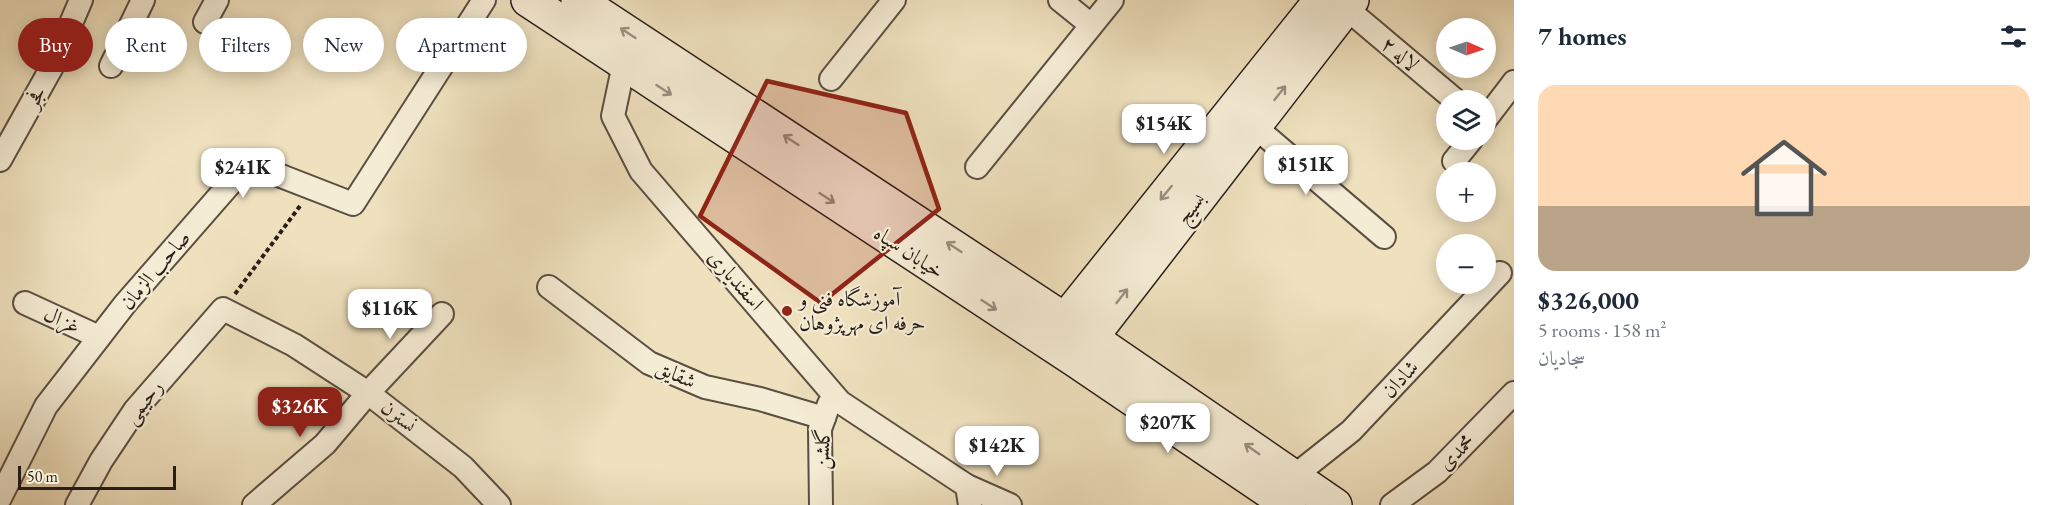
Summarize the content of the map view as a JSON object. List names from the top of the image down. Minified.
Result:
{"streets":{"main road":["بسیج","خیابان سپاه"],"street":["لاله ۲","فجر","صاحب الزمان","اسفندیاری","غزال","شقایق","شادان","رحیمی","نسترن","گلشن","محمدی"]},"crossings":[["لاله ۲","بسیج"],["بسیج","خیابان سپاه"],["خیابان سپاه","اسفندیاری"],["خیابان سپاه","شادان"],["صاحب الزمان","غزال"],["اسفندیاری","گلشن"],["شقایق","گلشن"],["رحیمی","نسترن"]],"places":["آموزشگاه فنی و حرفه ای مهرپژوهان"],"scale_bar":"50 m","north":"right","page":{"heading":"7 homes","map_buttons":["+","−"],"chip":["Buy","Rent","Filters","New","Apartment"],"list":[{"name":"$326,000","note":"5 rooms · 158 m² · سجادیان"}],"price":["$154K","$151K","$241K","$116K","$326K","$207K","$142K"],"scale":"50 m"}}
